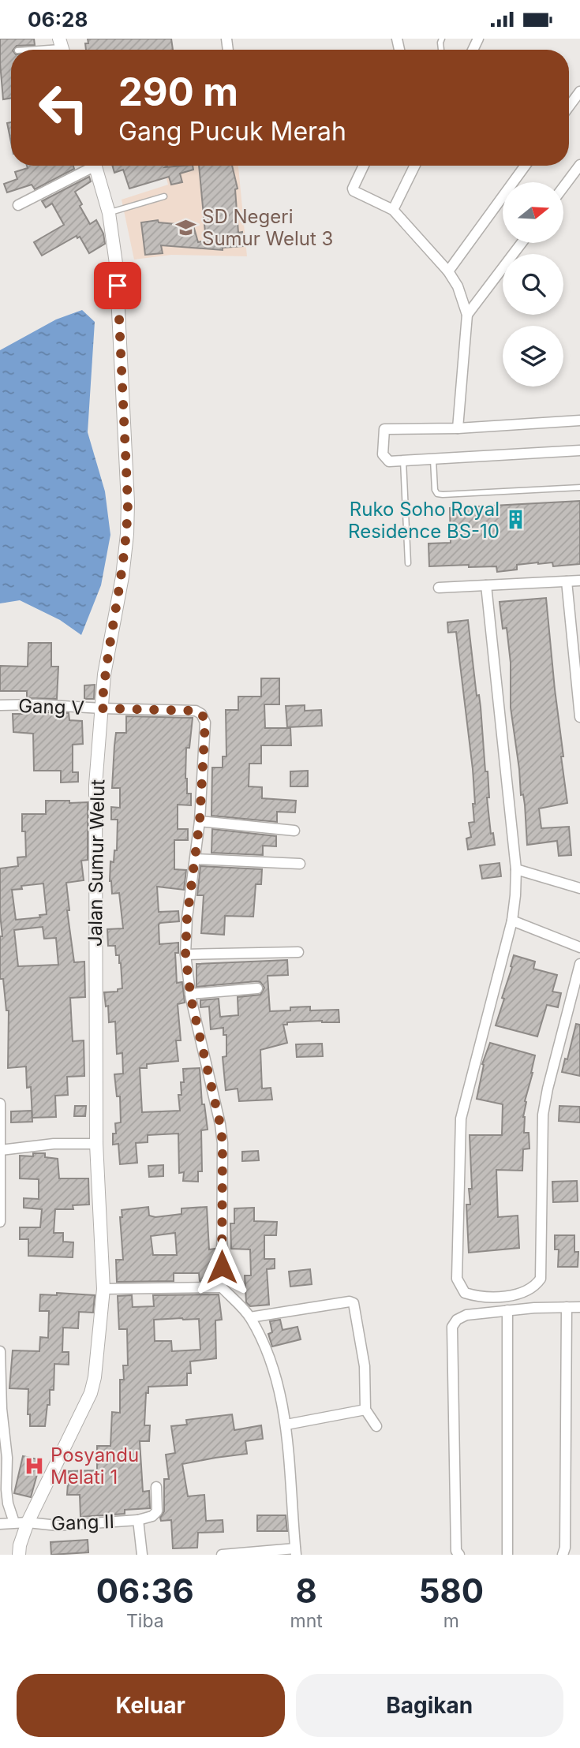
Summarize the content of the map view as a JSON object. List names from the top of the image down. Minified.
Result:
{"streets":{"street":["Gang V","Jalan Sumur Welut","Gang II"]},"crossings":[["Gang V","Jalan Sumur Welut"],["Jalan Sumur Welut","Gang II"]],"places":{"school or university":["SD Negeri Sumur Welut 3"],"building":["Ruko Soho Royal Residence BS-10"],"hospital":["Posyandu Melati 1"]},"north":"right","page":{"status":"06:28","turn":["290 m","Gang Pucuk Merah"],"eta":["06:36","Tiba","8","mnt","580","m"],"buttons":["Keluar","Bagikan"]}}
